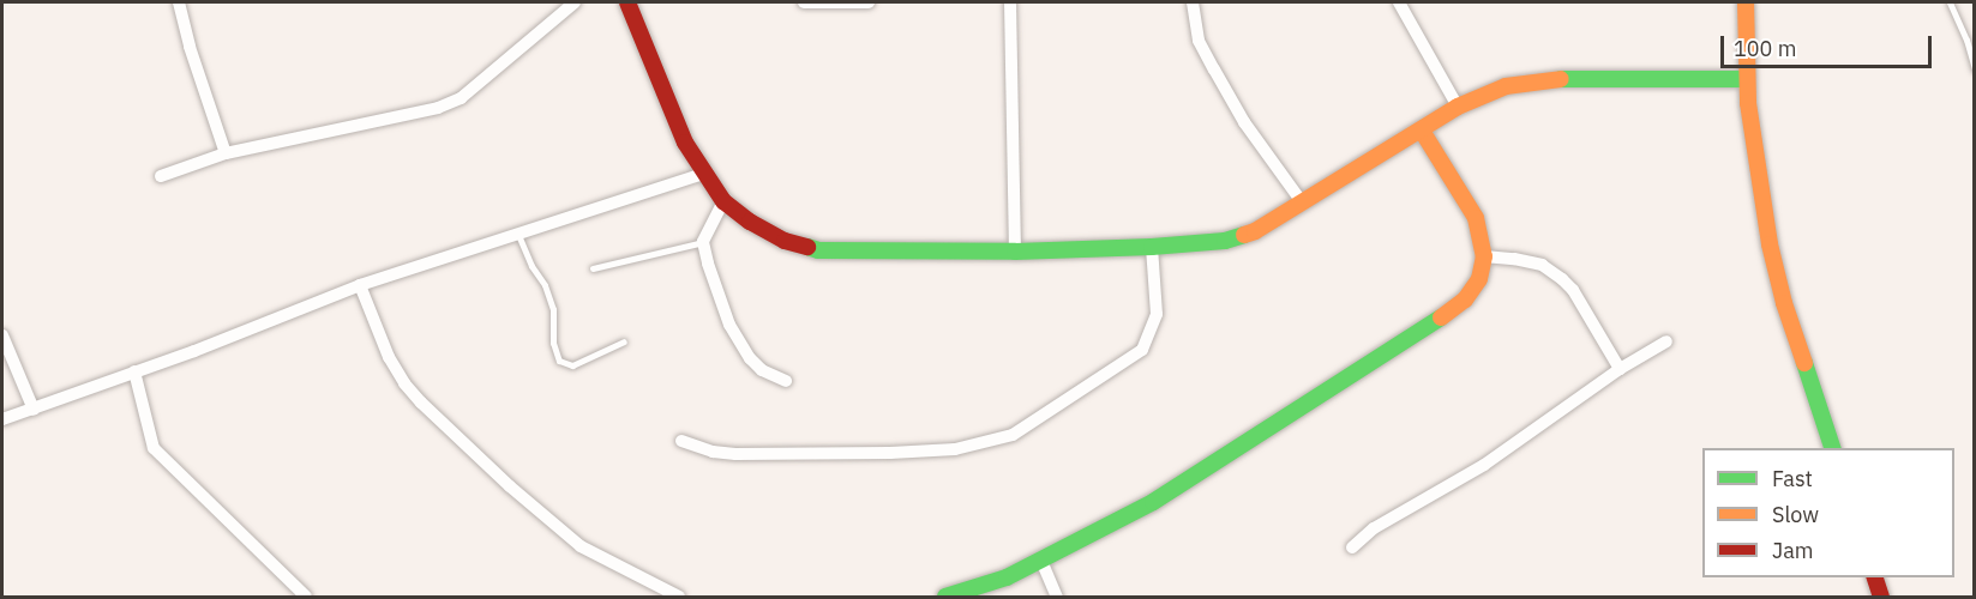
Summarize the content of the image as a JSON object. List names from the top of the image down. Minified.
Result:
{"legend":["Fast","Slow","Jam"],"scale_bar":"100 m"}
